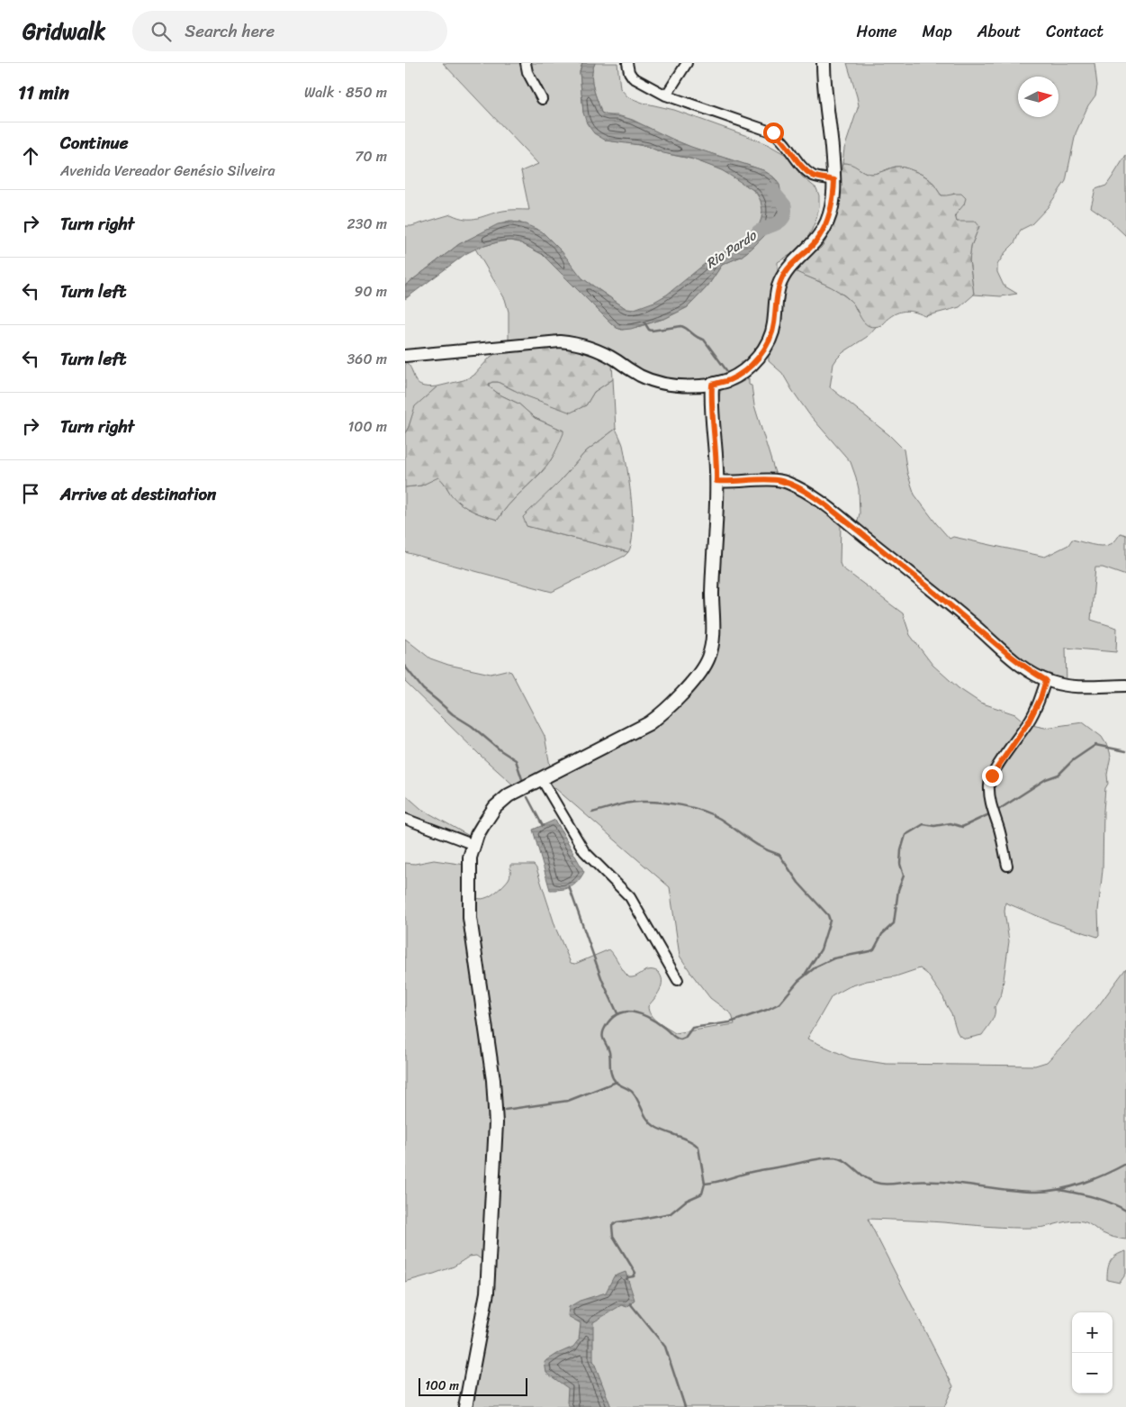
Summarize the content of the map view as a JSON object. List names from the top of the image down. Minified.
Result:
{"water":["Rio Pardo"],"scale_bar":"100 m","north":"right","page":{"header":"Gridwalk","search":"Search here","nav":["Home","Map","About","Contact"],"heading":["11 min","Walk · 850 m"],"list":[["Continue","Avenida Vereador Genésio Silveira","70 m"],["Turn right","230 m"],["Turn left","90 m"],["Turn left","360 m"],["Turn right","100 m"],"Arrive at destination"],"map_buttons":["+","−"],"scale":"100 m"}}
